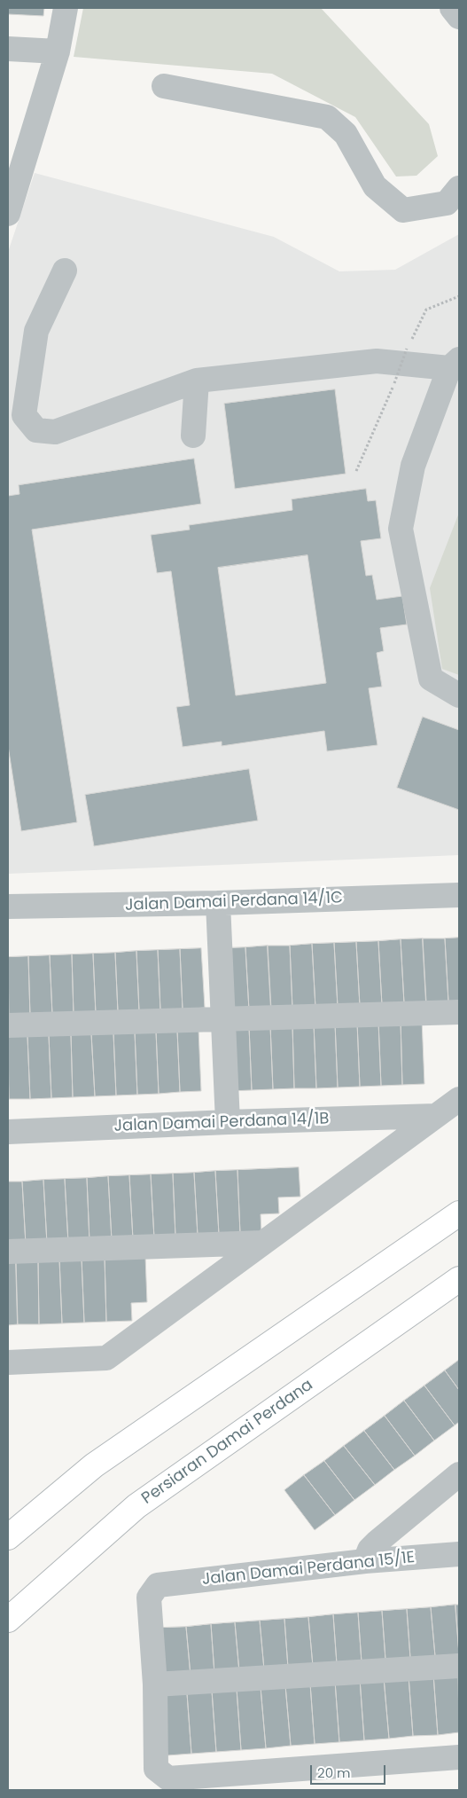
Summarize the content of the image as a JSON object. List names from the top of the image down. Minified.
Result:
{"streets":{"main road":["Persiaran Damai Perdana"],"street":["Jalan Damai Perdana 14/1C","Jalan Damai Perdana 14/1B","Jalan Damai Perdana 15/1E"]},"scale_bar":"20 m"}
